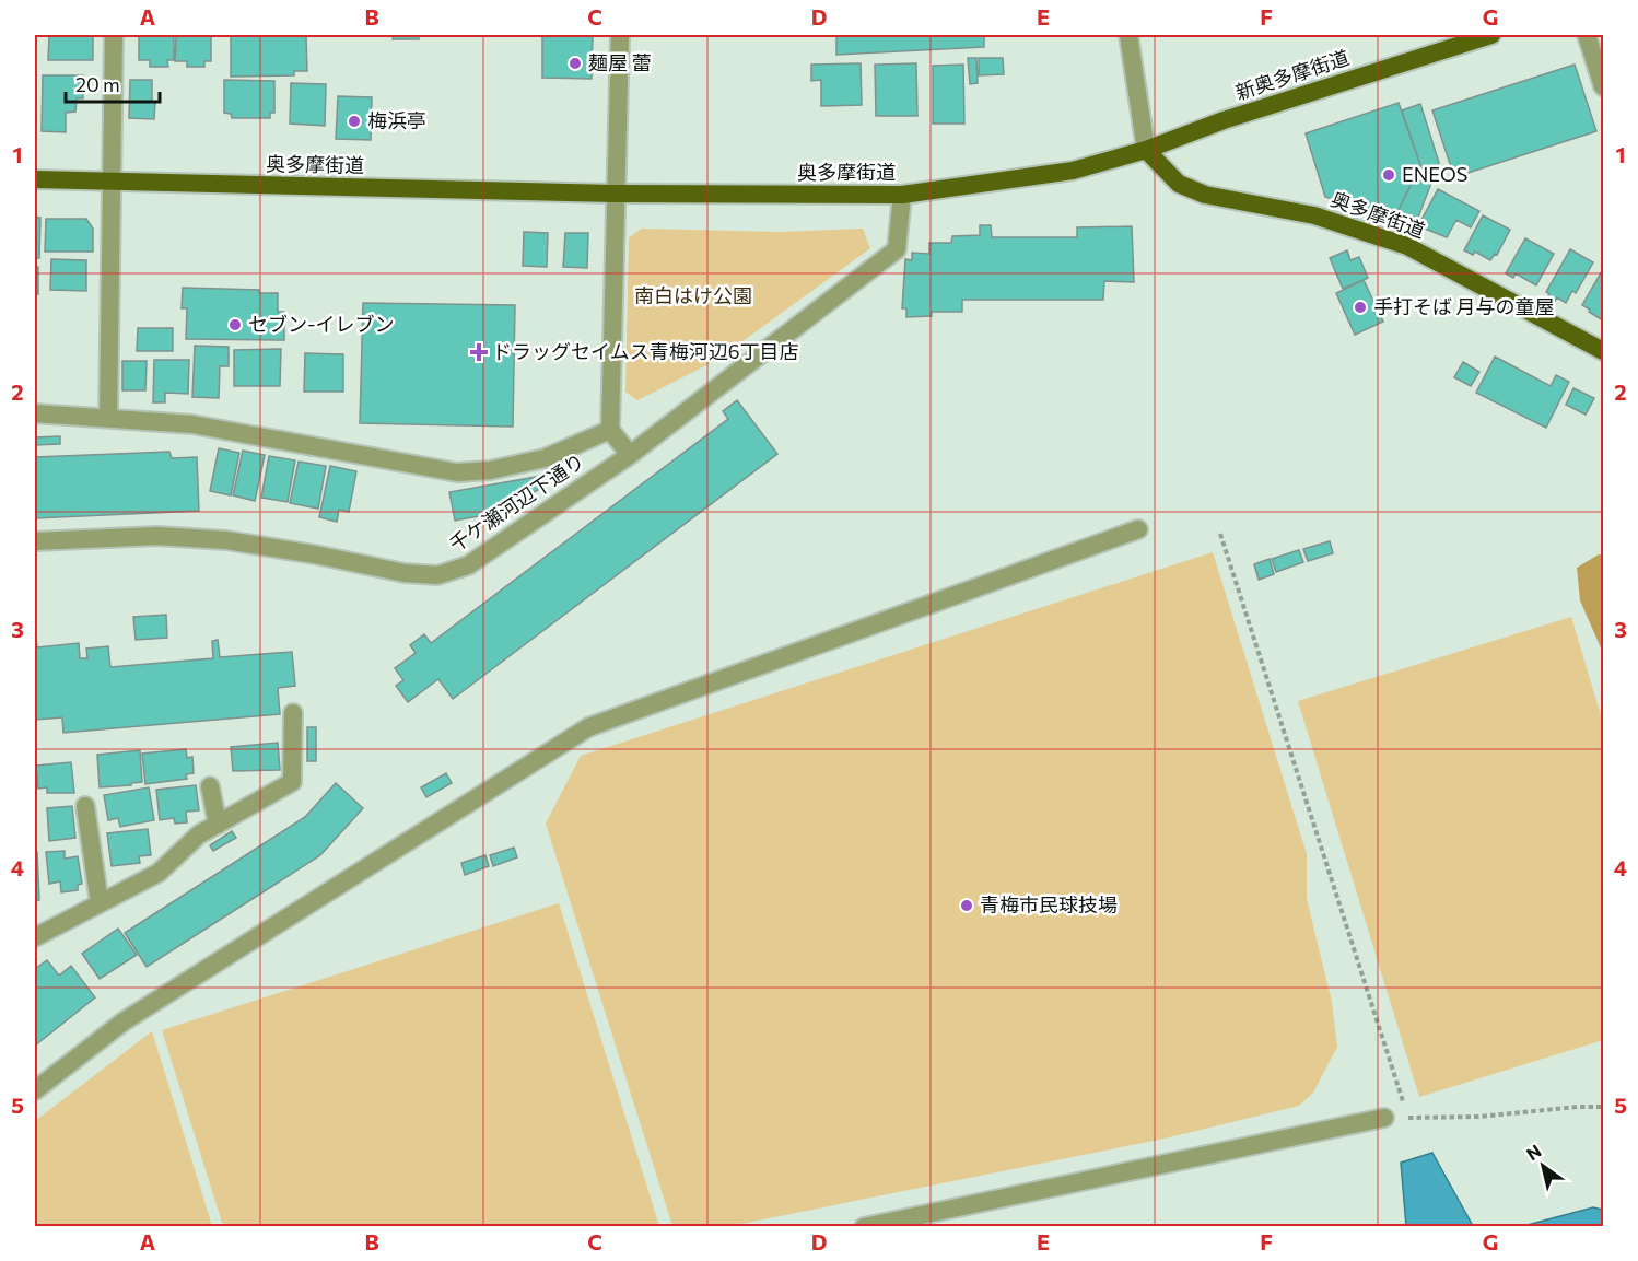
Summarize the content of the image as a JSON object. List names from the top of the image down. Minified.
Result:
{"streets":{"main road":["新奥多摩街道","奥多摩街道"],"street":["千ケ瀬河辺下通り"]},"crossings":[["新奥多摩街道","奥多摩街道"],["奥多摩街道","千ケ瀬河辺下通り"]],"parks":["南白はけ公園"],"places":{"other":["麺屋 蕾","梅浜亭","ENEOS","手打そば 月与の童屋","セブン-イレブン","青梅市民球技場"],"health":["ドラッグセイムス青梅河辺6丁目店"]},"scale_bar":"20 m","north":"top left","grid":{"columns":["A","B","C","D","E","F","G"],"rows":["1","2","3","4","5"]}}
